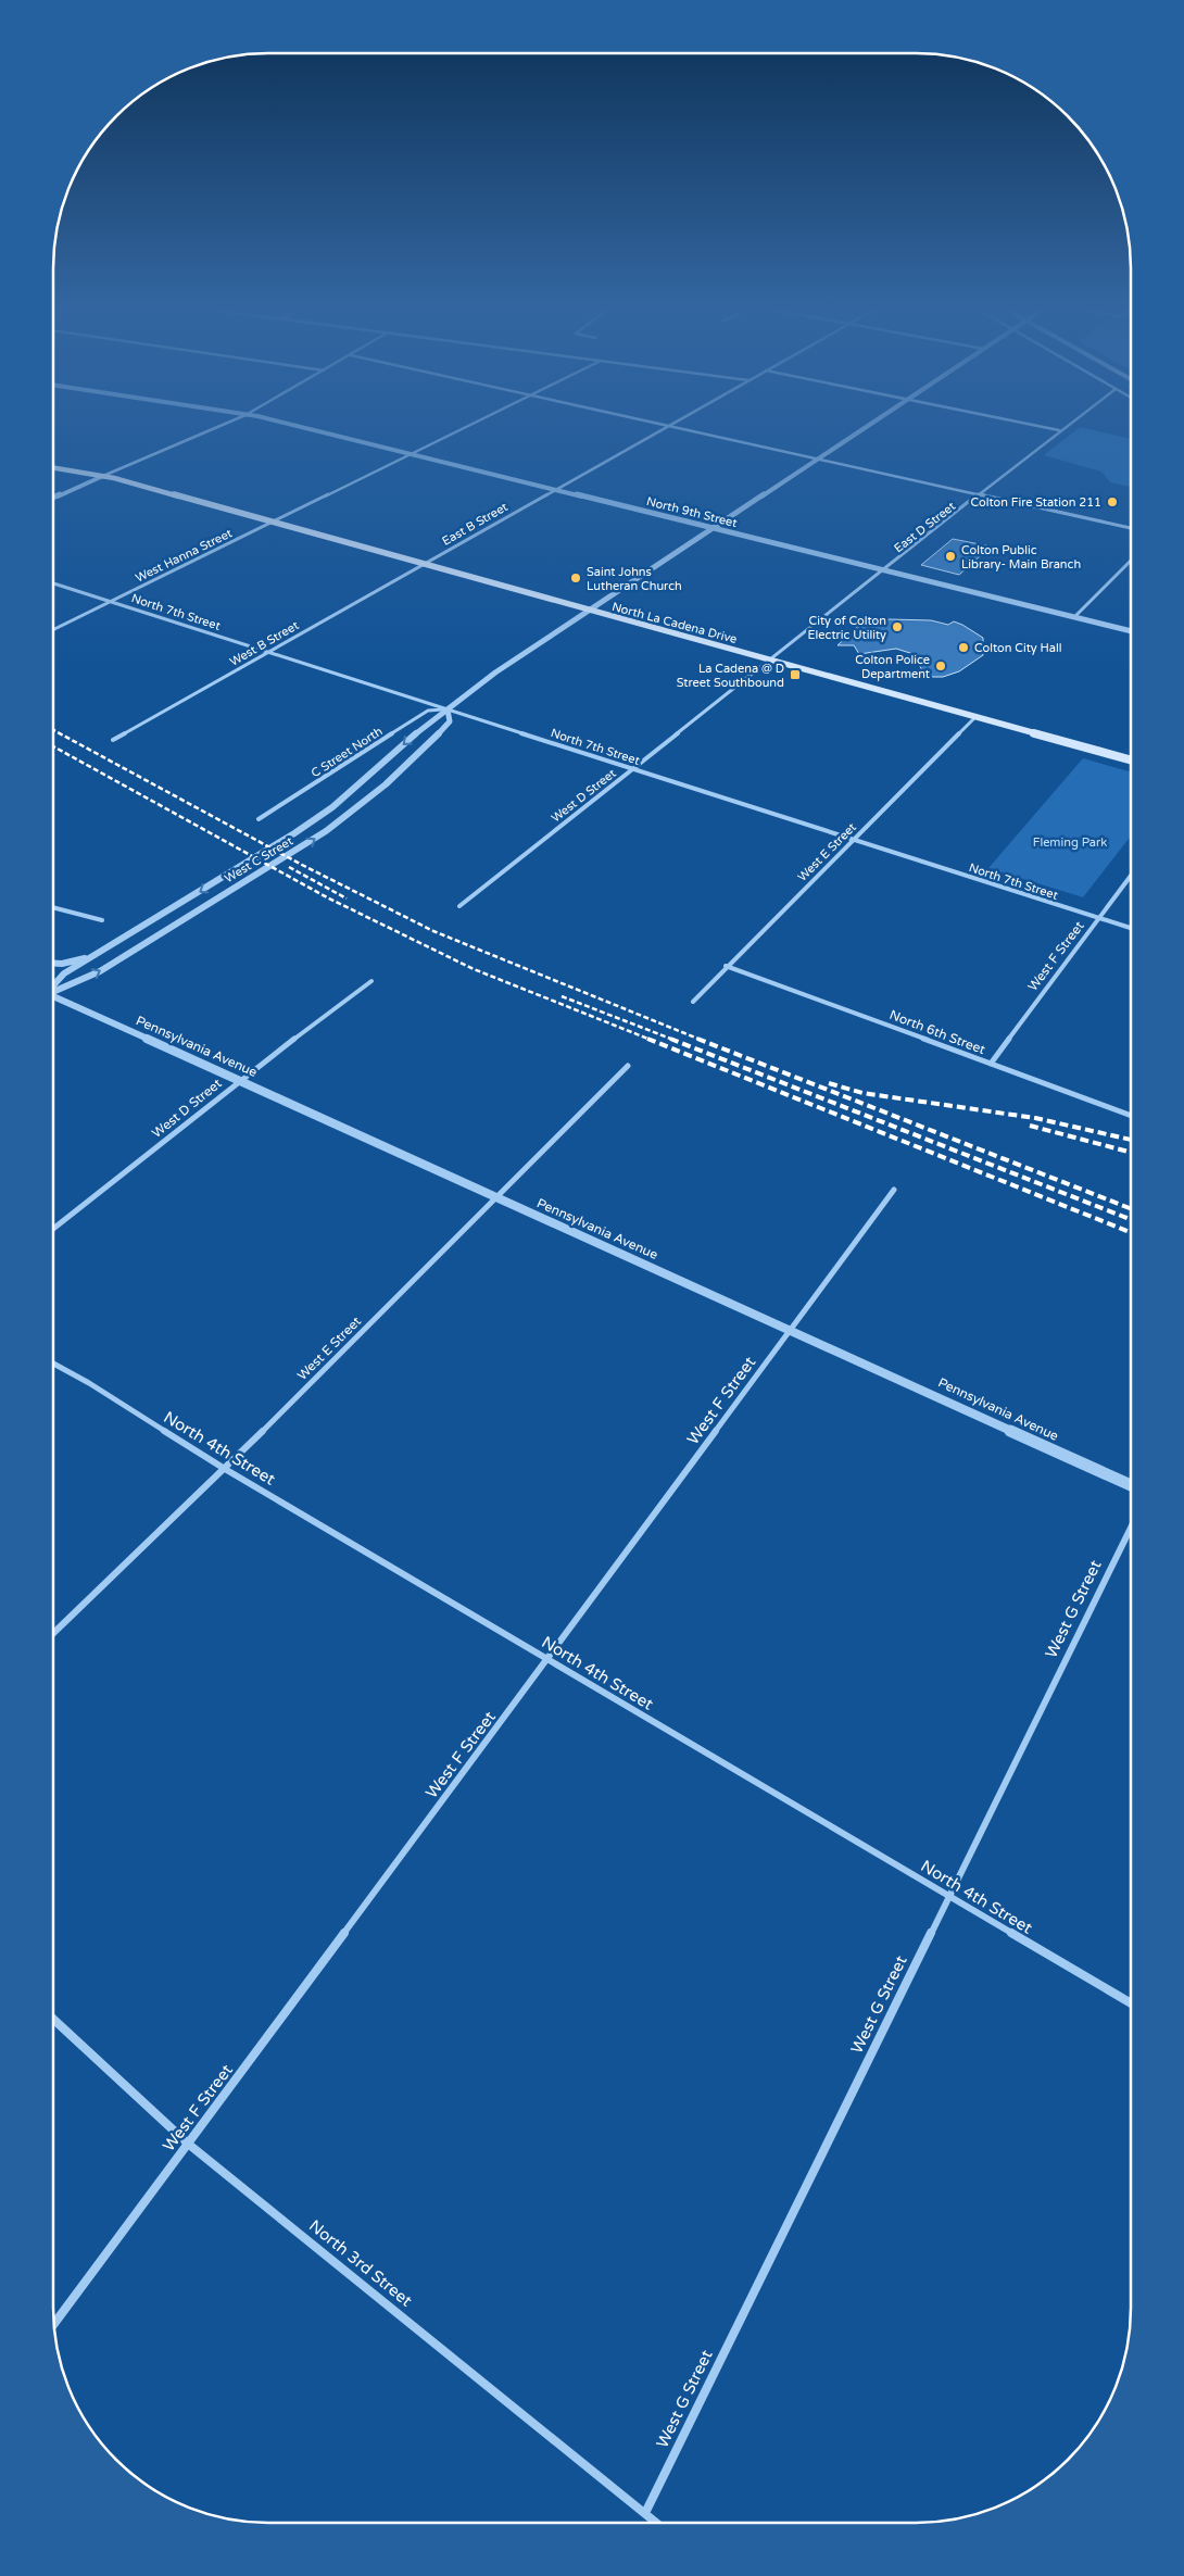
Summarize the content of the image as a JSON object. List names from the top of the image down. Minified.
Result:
{"streets":{"main road":["North La Cadena Drive"],"street":["North 9th Street","East B Street","East D Street","West Hanna Street","North 7th Street","West B Street","C Street North","West D Street","West E Street","West C Street","West F Street","North 6th Street","Pennsylvania Avenue","North 4th Street","West G Street","North 3rd Street"]},"crossings":[["North 9th Street","East B Street"],["North 9th Street","East D Street"],["North 9th Street","West Hanna Street"],["East B Street","North La Cadena Drive"],["East B Street","West B Street"],["East D Street","North La Cadena Drive"],["East D Street","West D Street"],["West Hanna Street","North 7th Street"],["West Hanna Street","North La Cadena Drive"],["North 7th Street","West B Street"],["North 7th Street","C Street North"],["North 7th Street","West D Street"],["North 7th Street","West E Street"],["North 7th Street","West C Street"],["North 7th Street","West F Street"],["North La Cadena Drive","West B Street"],["North La Cadena Drive","West D Street"],["North La Cadena Drive","West E Street"],["North La Cadena Drive","West C Street"],["C Street North","West C Street"],["West D Street","Pennsylvania Avenue"],["West E Street","North 6th Street"],["West E Street","Pennsylvania Avenue"],["West E Street","North 4th Street"],["West F Street","North 6th Street"],["West F Street","Pennsylvania Avenue"],["West F Street","North 4th Street"],["West F Street","North 3rd Street"],["North 4th Street","West G Street"],["West G Street","North 3rd Street"]],"parks":["Fleming Park"],"places":{"other":["Colton Fire Station 211","Colton Public Library- Main Branch","Saint Johns Lutheran Church","City of Colton Electric Utility","Colton City Hall","Colton Police Department"],"transit":["La Cadena @ D Street Southbound"]}}
